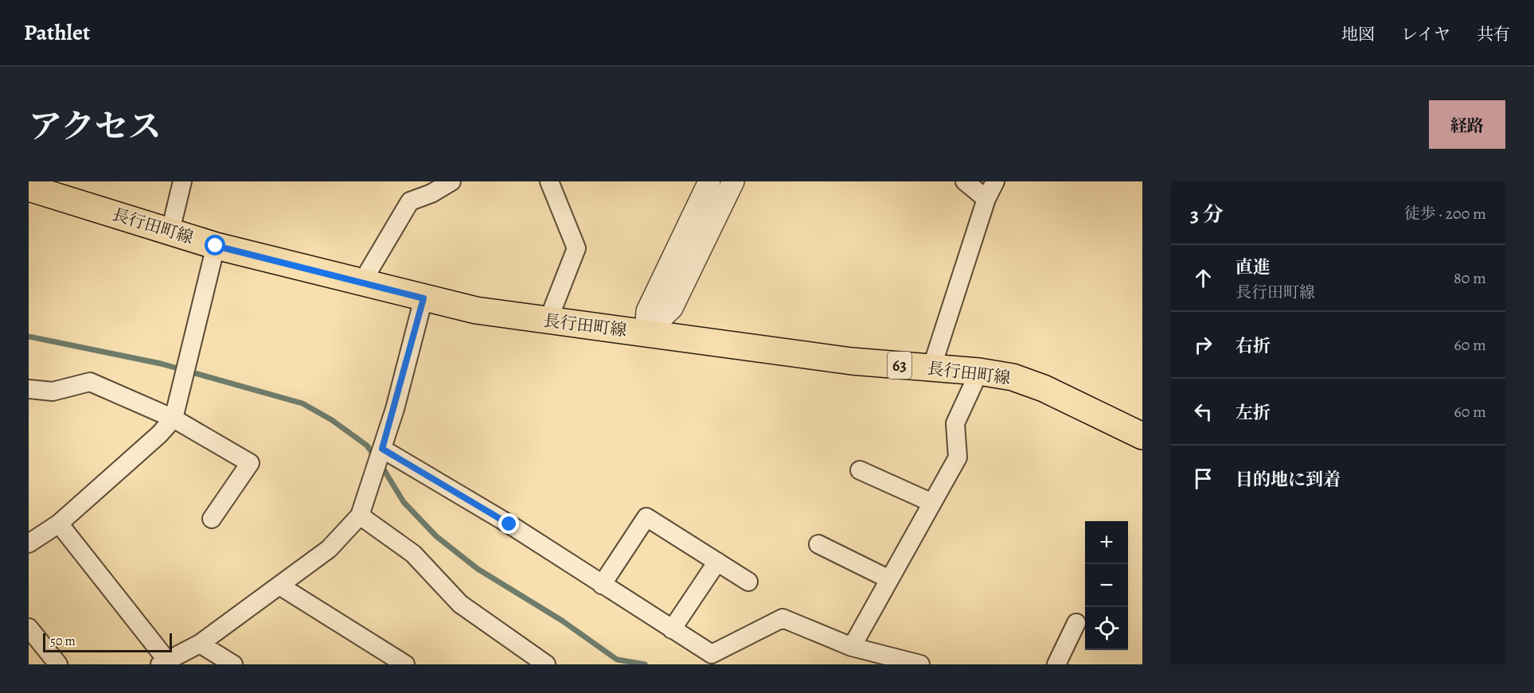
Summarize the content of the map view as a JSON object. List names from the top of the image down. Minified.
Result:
{"streets":{"main road":["長行田町線","63"]},"scale_bar":"50 m","page":{"header":"Pathlet","nav":["地図","レイヤ","共有"],"title":"アクセス","buttons":"経路","heading":["3 分","徒歩 · 200 m"],"list":[["直進","長行田町線","80 m"],["右折","60 m"],["左折","60 m"],"目的地に到着"],"map_buttons":["+","−"],"scale":"50 m"}}
